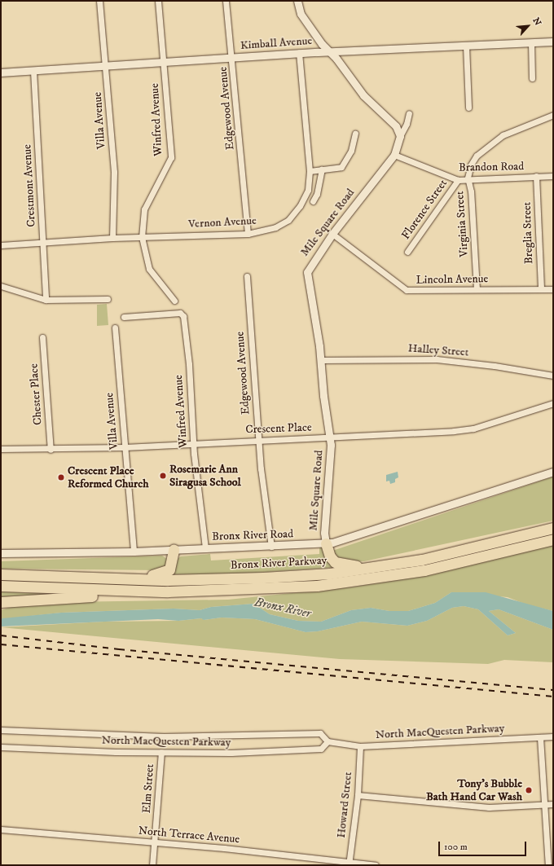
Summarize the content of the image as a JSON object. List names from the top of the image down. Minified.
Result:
{"streets":{"highway":["Bronx River Parkway"],"street":["Kimball Avenue","Edgewood Avenue","Winfred Avenue","Villa Avenue","Brandon Road","Crestmont Avenue","Florence Street","Vernon Avenue","Mile Square Road","Virginia Street","Breglia Street","Lincoln Avenue","Halley Street","Chester Place","Crescent Place","Bronx River Road","North MacQuesten Parkway","Elm Street","Howard Street","North Terrace Avenue"]},"crossings":[["Kimball Avenue","Edgewood Avenue"],["Kimball Avenue","Winfred Avenue"],["Kimball Avenue","Villa Avenue"],["Kimball Avenue","Crestmont Avenue"],["Kimball Avenue","Vernon Avenue"],["Edgewood Avenue","Vernon Avenue"],["Edgewood Avenue","Crescent Place"],["Edgewood Avenue","Bronx River Road"],["Winfred Avenue","Vernon Avenue"],["Winfred Avenue","Crescent Place"],["Winfred Avenue","Bronx River Road"],["Villa Avenue","Vernon Avenue"],["Villa Avenue","Crescent Place"],["Villa Avenue","Bronx River Road"],["Brandon Road","Florence Street"],["Brandon Road","Mile Square Road"],["Brandon Road","Virginia Street"],["Brandon Road","Breglia Street"],["Crestmont Avenue","Vernon Avenue"],["Mile Square Road","Lincoln Avenue"],["Mile Square Road","Halley Street"],["Mile Square Road","Crescent Place"],["Mile Square Road","Bronx River Road"],["Virginia Street","Lincoln Avenue"],["Breglia Street","Lincoln Avenue"],["Chester Place","Crescent Place"],["North MacQuesten Parkway","Elm Street"],["North MacQuesten Parkway","Howard Street"],["Elm Street","North Terrace Avenue"],["Howard Street","North Terrace Avenue"]],"water":["Bronx River"],"places":["Rosemarie Ann Siragusa School","Crescent Place Reformed Church","Tony's Bubble Bath Hand Car Wash"],"scale_bar":"100 m","north":"top right"}
